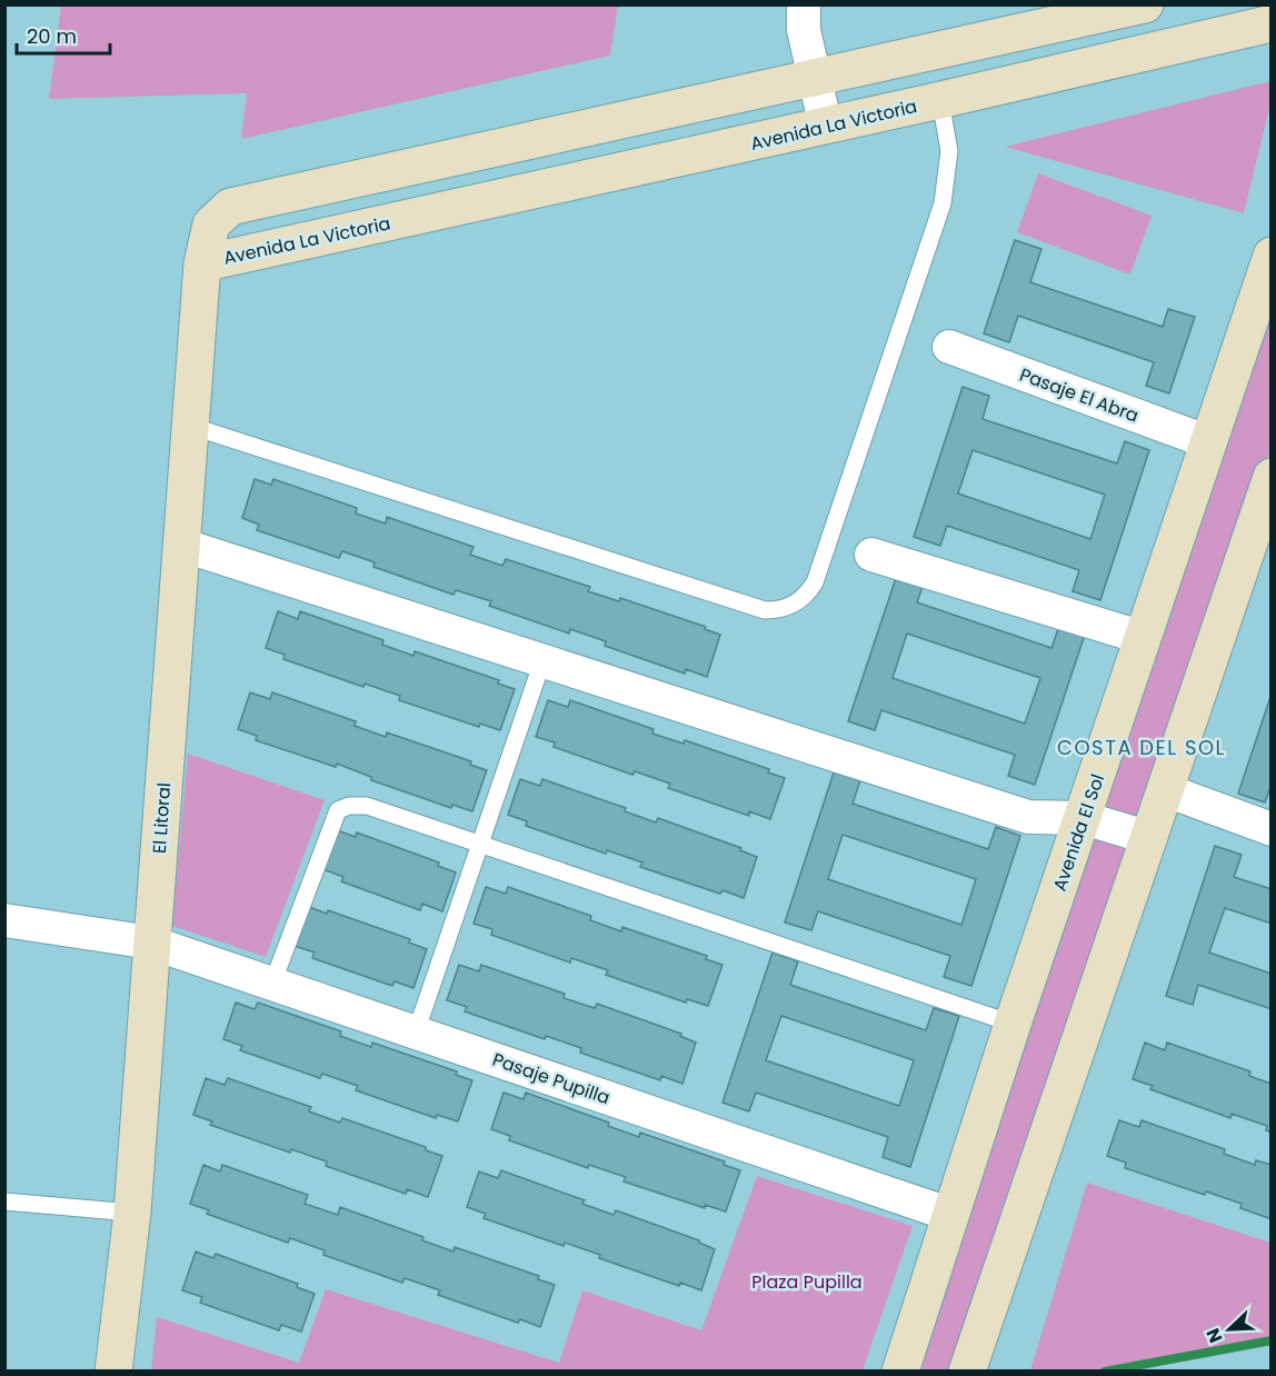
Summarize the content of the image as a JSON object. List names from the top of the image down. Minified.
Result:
{"streets":{"street":["Avenida La Victoria","Pasaje El Abra","El Litoral","Avenida El Sol","Pasaje Pupilla"]},"crossings":[["Avenida La Victoria","El Litoral"],["Pasaje El Abra","Avenida El Sol"],["El Litoral","Pasaje Pupilla"],["Avenida El Sol","Pasaje Pupilla"]],"districts":["COSTA DEL SOL"],"parks":["Plaza Pupilla"],"scale_bar":"20 m","north":"bottom left"}
